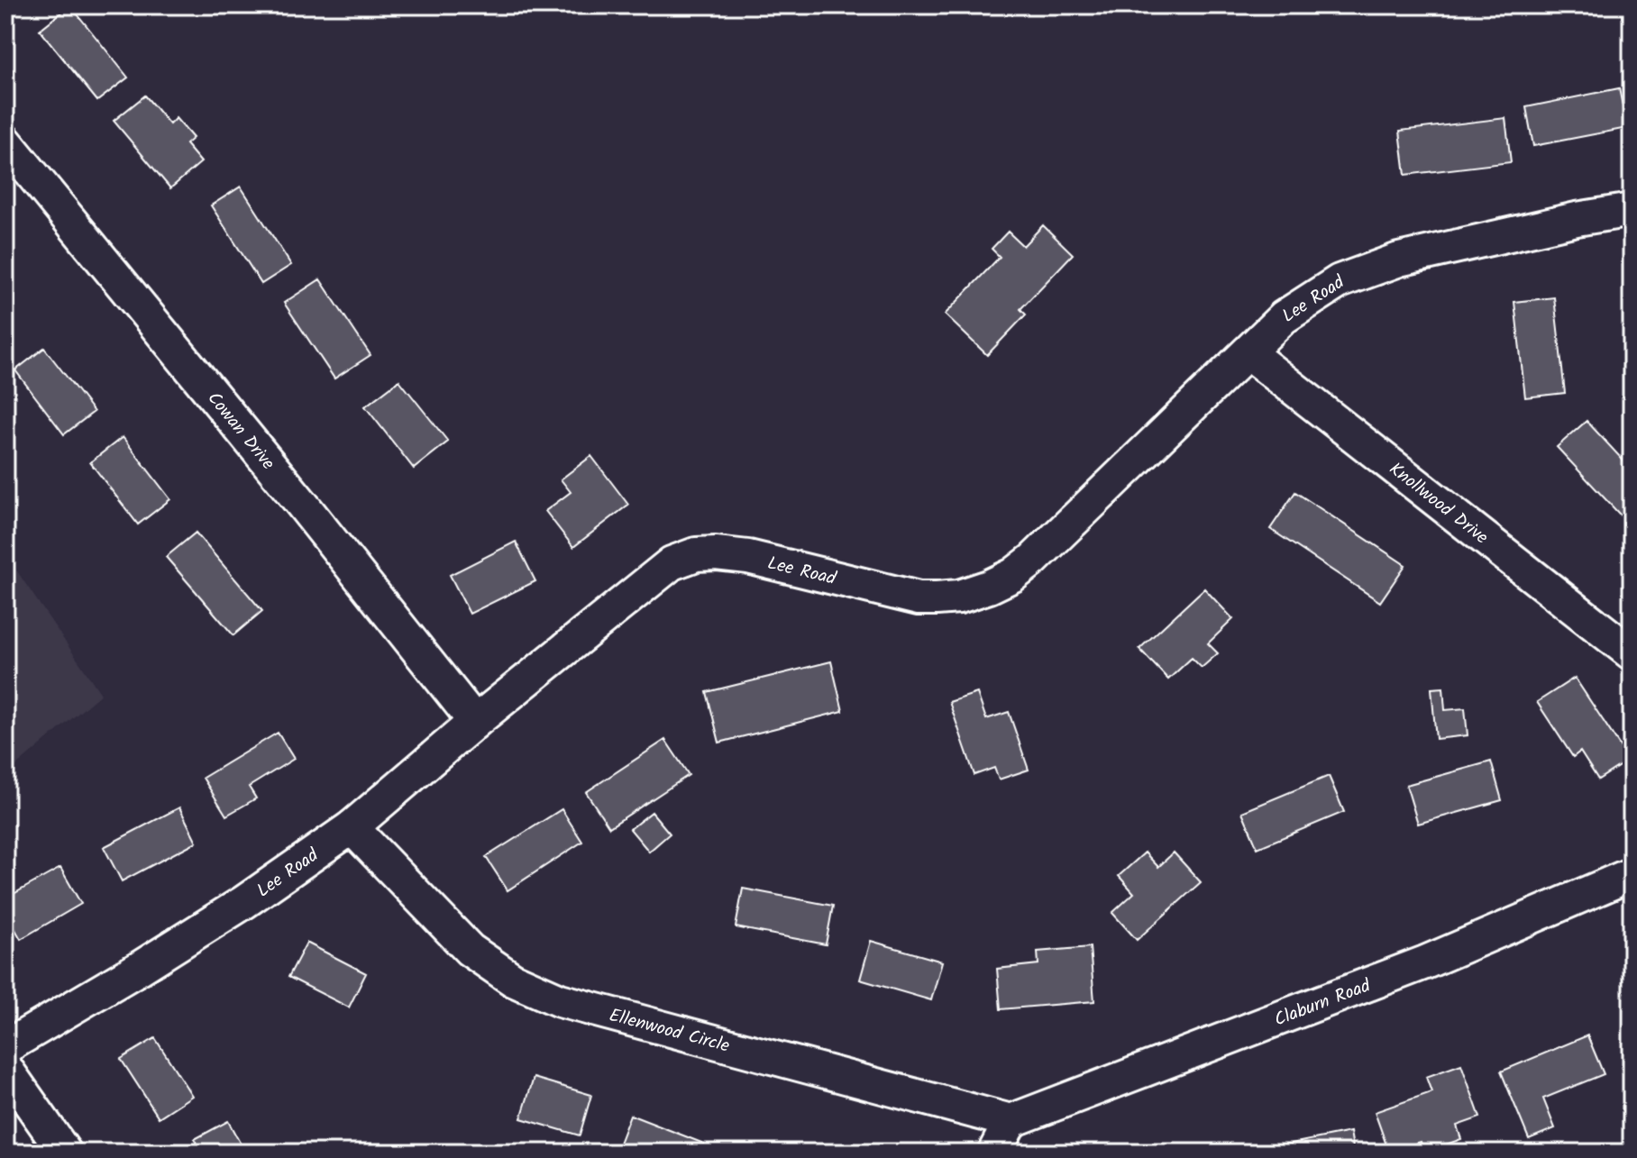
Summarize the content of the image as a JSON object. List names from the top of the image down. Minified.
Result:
{"streets":{"street":["Lee Road","Cowan Drive","Knollwood Drive","Claburn Road","Ellenwood Circle"]},"crossings":[["Lee Road","Cowan Drive"],["Lee Road","Knollwood Drive"],["Lee Road","Ellenwood Circle"],["Claburn Road","Ellenwood Circle"]]}
